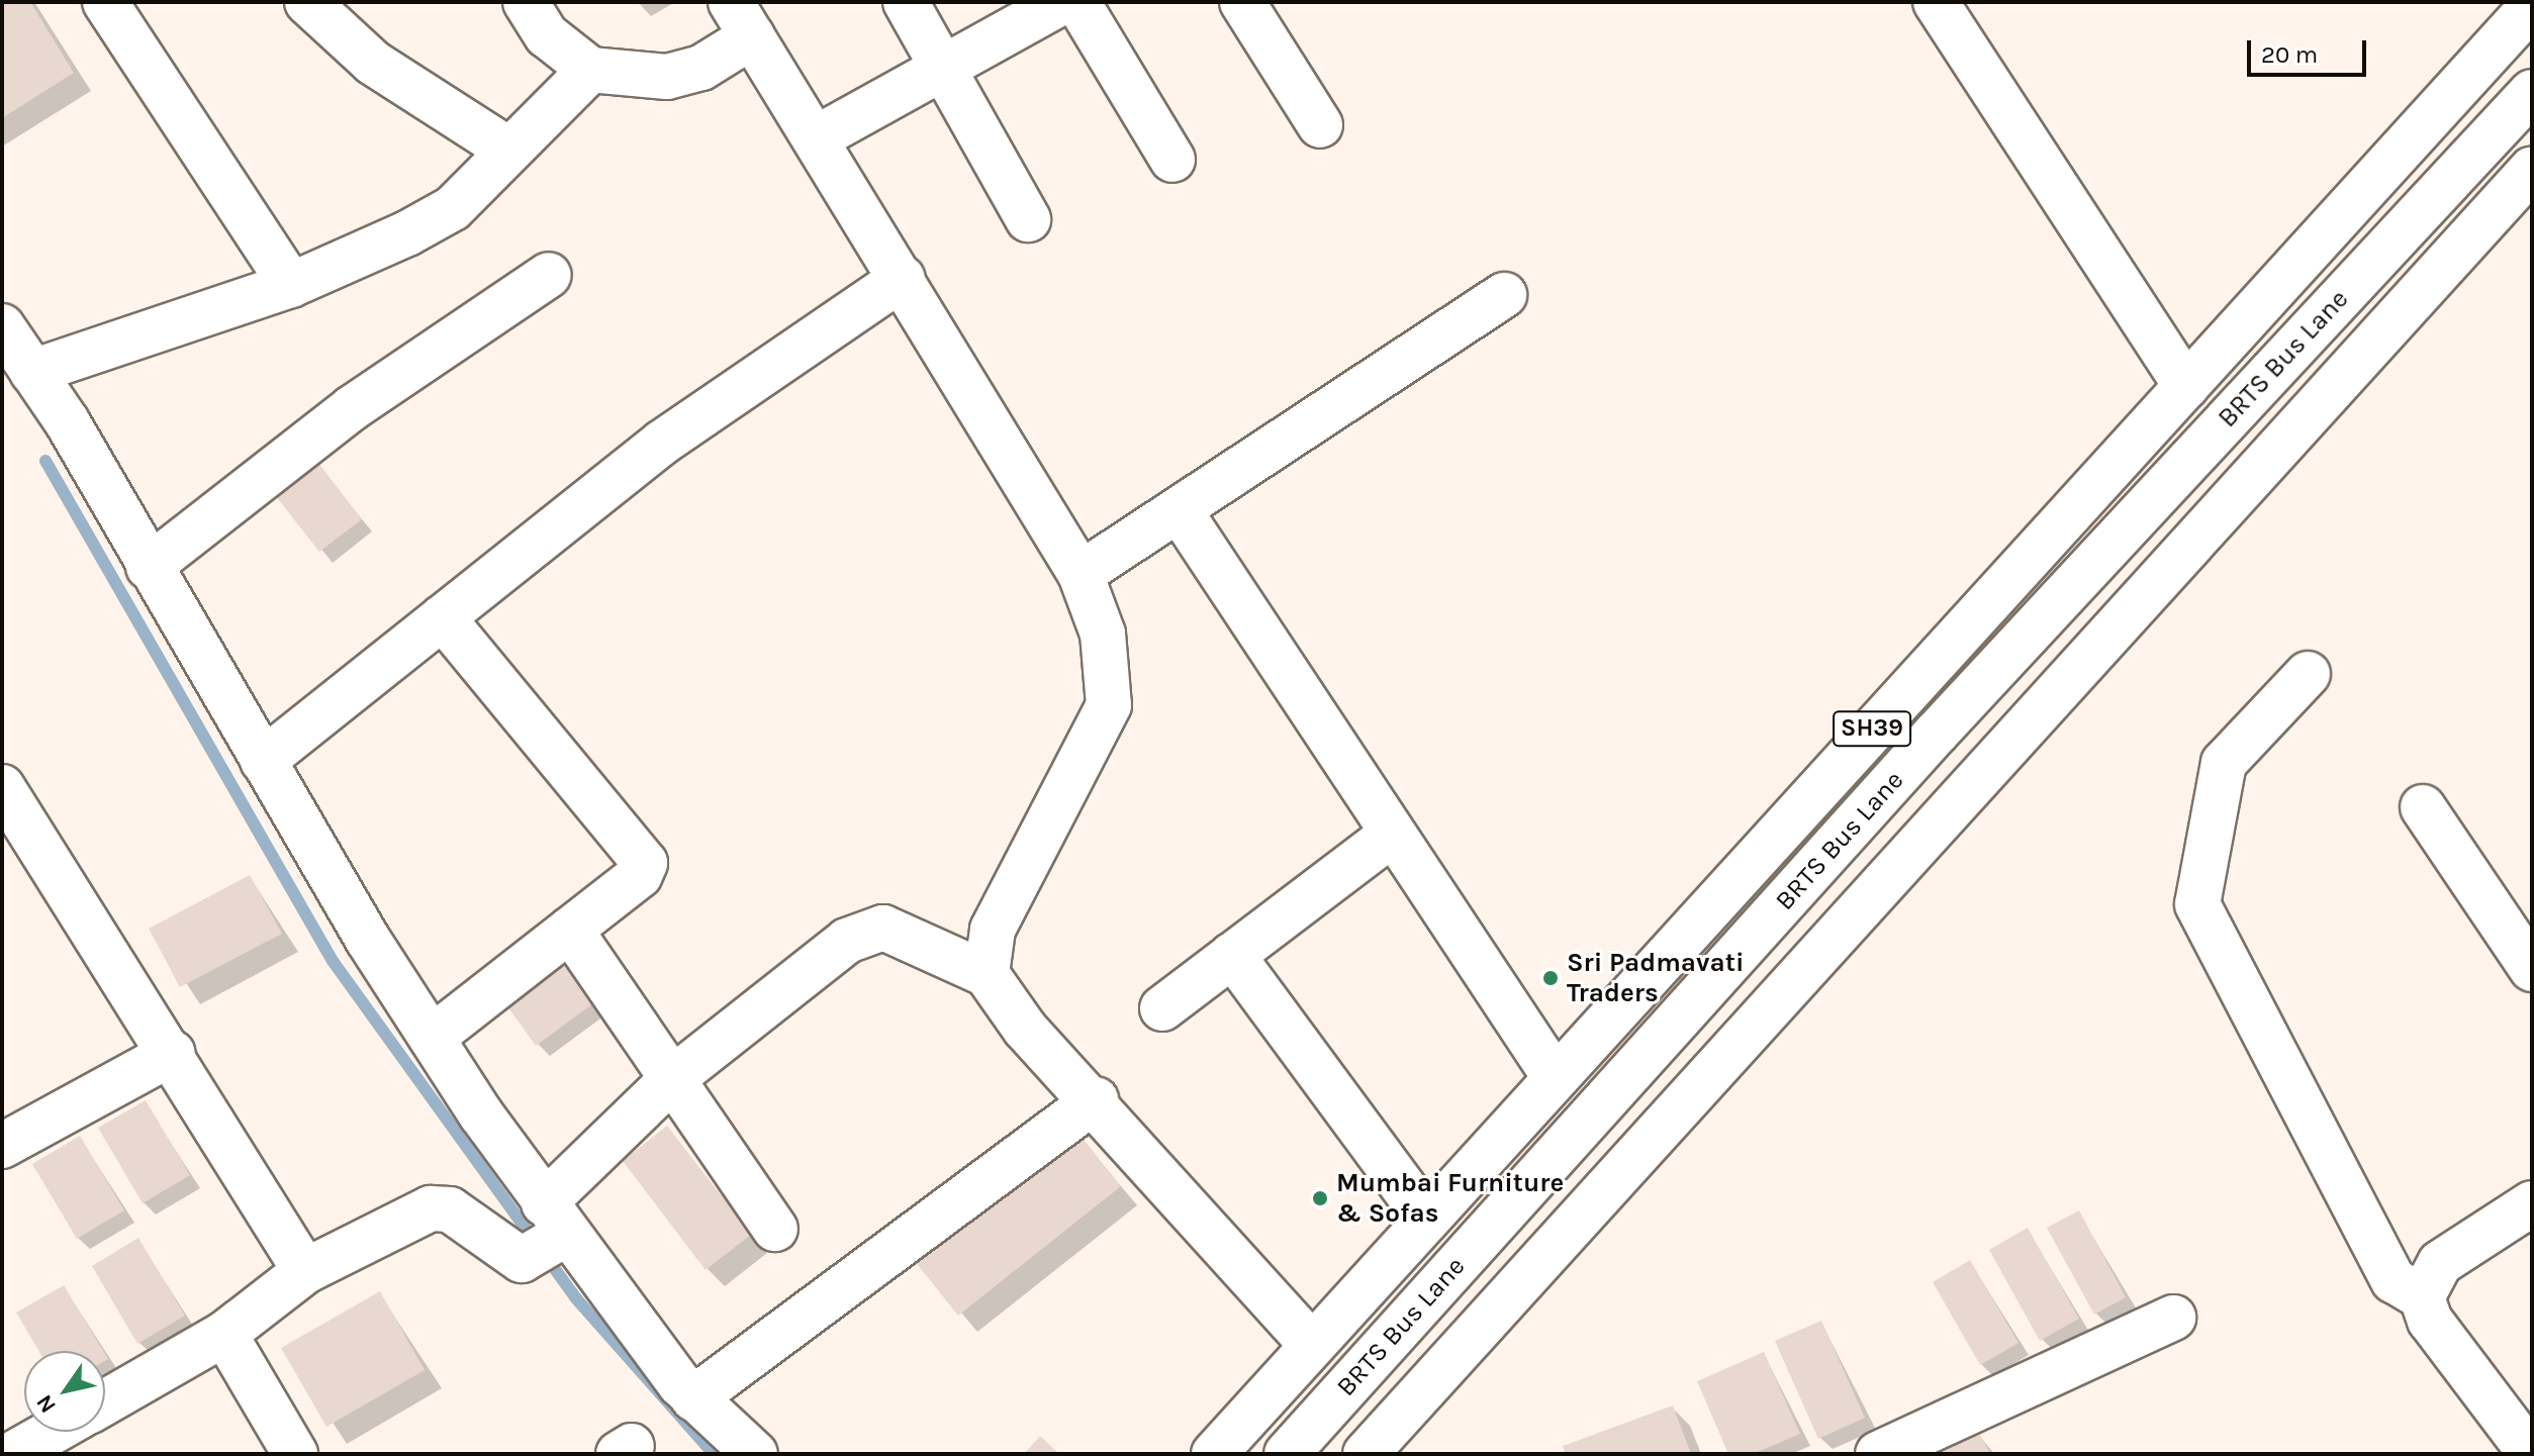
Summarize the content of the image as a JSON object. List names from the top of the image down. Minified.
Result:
{"streets":{"street":["BRTS Bus Lane","SH39"]},"places":["Sri Padmavati Traders","Mumbai Furniture & Sofas"],"scale_bar":"20 m","north":"bottom left"}
